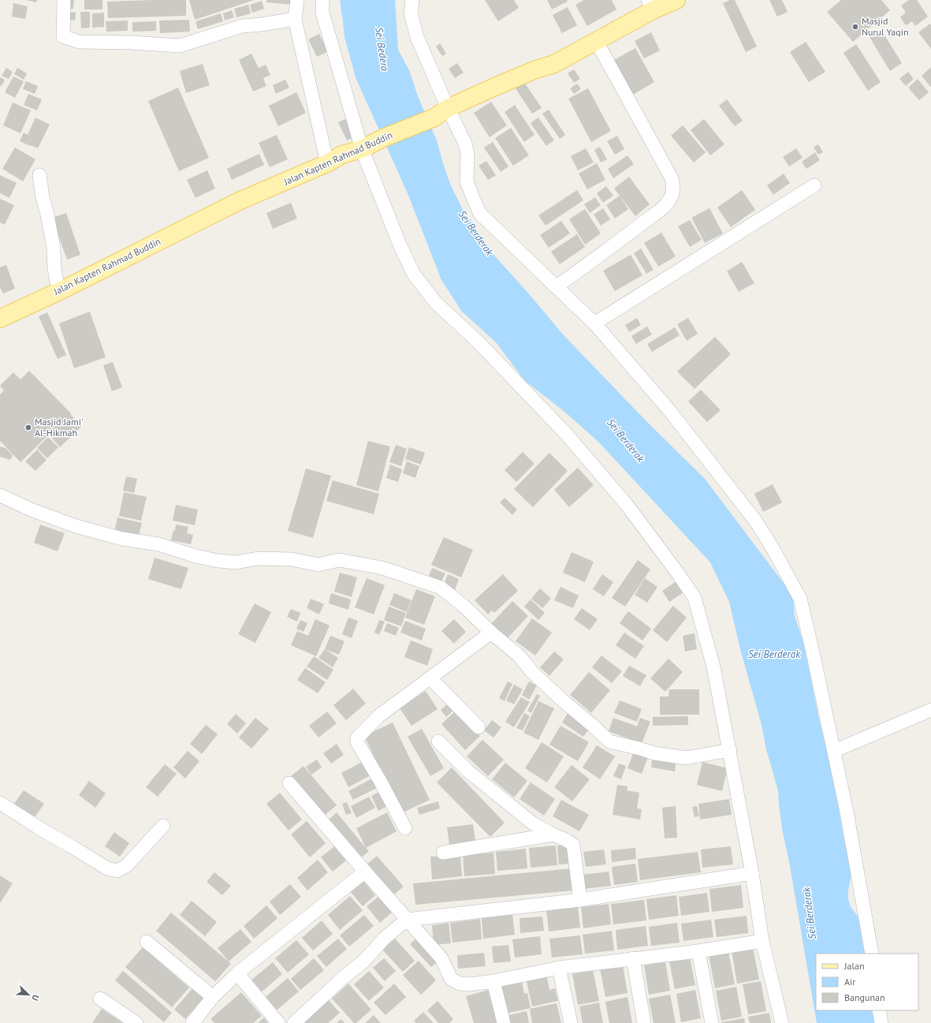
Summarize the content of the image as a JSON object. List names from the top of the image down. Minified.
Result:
{"streets":{"main road":["Jalan Kapten Rahmad Buddin"]},"water":["Sei Bedera","Sei Berderak"],"places":["Masjid Nurul Yaqin","Masjid Jami' Al-Hikmah"],"legend":["Jalan","Air","Bangunan"],"north":"bottom right"}
